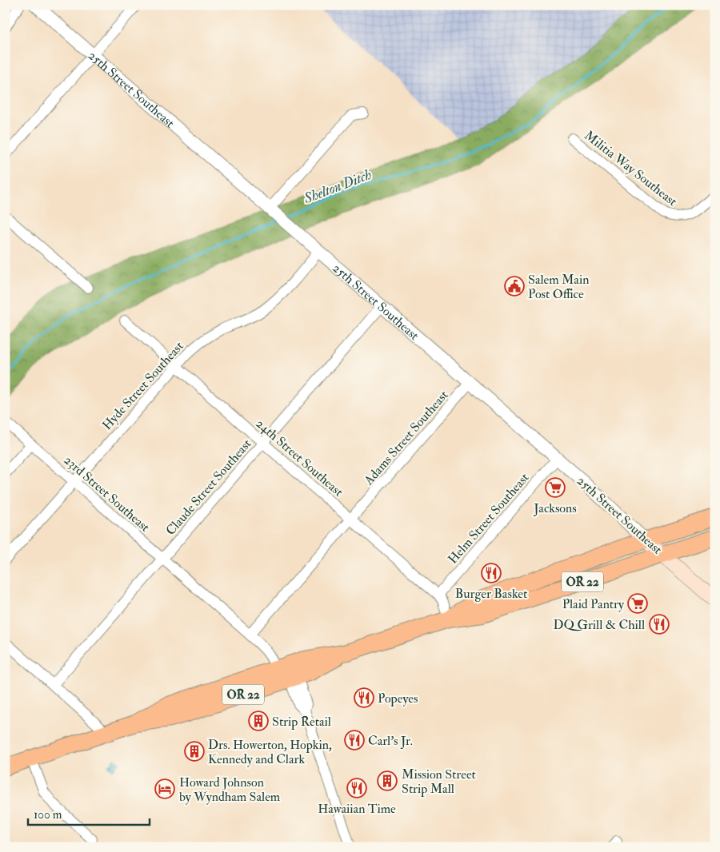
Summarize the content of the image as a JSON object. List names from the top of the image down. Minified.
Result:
{"streets":{"highway":["OR 22"],"main road":["25th Street Southeast"],"street":["Militia Way Southeast","Hyde Street Southeast","Adams Street Southeast","24th Street Southeast","Claude Street Southeast","23rd Street Southeast","Helm Street Southeast"]},"crossings":[["25th Street Southeast","Hyde Street Southeast"],["25th Street Southeast","Adams Street Southeast"],["25th Street Southeast","Claude Street Southeast"],["25th Street Southeast","Helm Street Southeast"],["25th Street Southeast","OR 22"],["Hyde Street Southeast","24th Street Southeast"],["Hyde Street Southeast","23rd Street Southeast"],["Adams Street Southeast","24th Street Southeast"],["Adams Street Southeast","23rd Street Southeast"],["24th Street Southeast","Claude Street Southeast"],["24th Street Southeast","Helm Street Southeast"],["24th Street Southeast","OR 22"],["Claude Street Southeast","23rd Street Southeast"],["23rd Street Southeast","OR 22"]],"water":["Shelton Ditch"],"places":{"public building":["Salem Main Post Office"],"supermarket":["Jacksons","Plaid Pantry"],"restaurant":["Burger Basket","DQ Grill & Chill","Popeyes","Carl's Jr.","Hawaiian Time"],"building":["Strip Retail","Drs. Howerton, Hopkin, Kennedy and Clark","Mission Street Strip Mall"],"hotel":["Howard Johnson by Wyndham Salem"]},"scale_bar":"100 m"}
